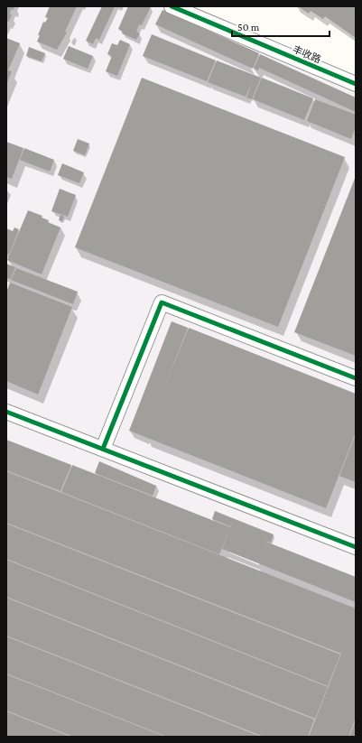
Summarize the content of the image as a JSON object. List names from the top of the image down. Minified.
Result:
{"streets":{"street":["丰收路"]},"scale_bar":"50 m"}
